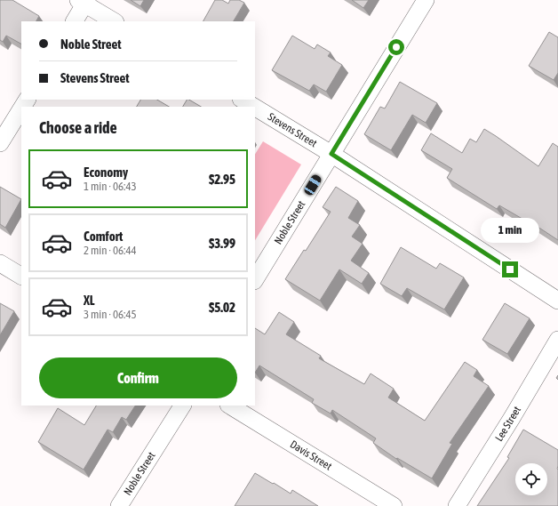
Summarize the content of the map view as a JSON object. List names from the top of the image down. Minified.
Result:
{"streets":{"street":["Stevens Street","Noble Street","Lee Street","Davis Street"]},"crossings":[["Stevens Street","Noble Street"]],"page":{"banner":["Noble Street","Stevens Street"],"heading":"Choose a ride","list":[{"name":"Economy","note":"1 min · 06:43","value":"$2.95"},{"name":"Comfort","note":"2 min · 06:44","value":"$3.99"},{"name":"XL","note":"3 min · 06:45","value":"$5.02"}],"bubble":"1 min","buttons":"Confirm"}}
